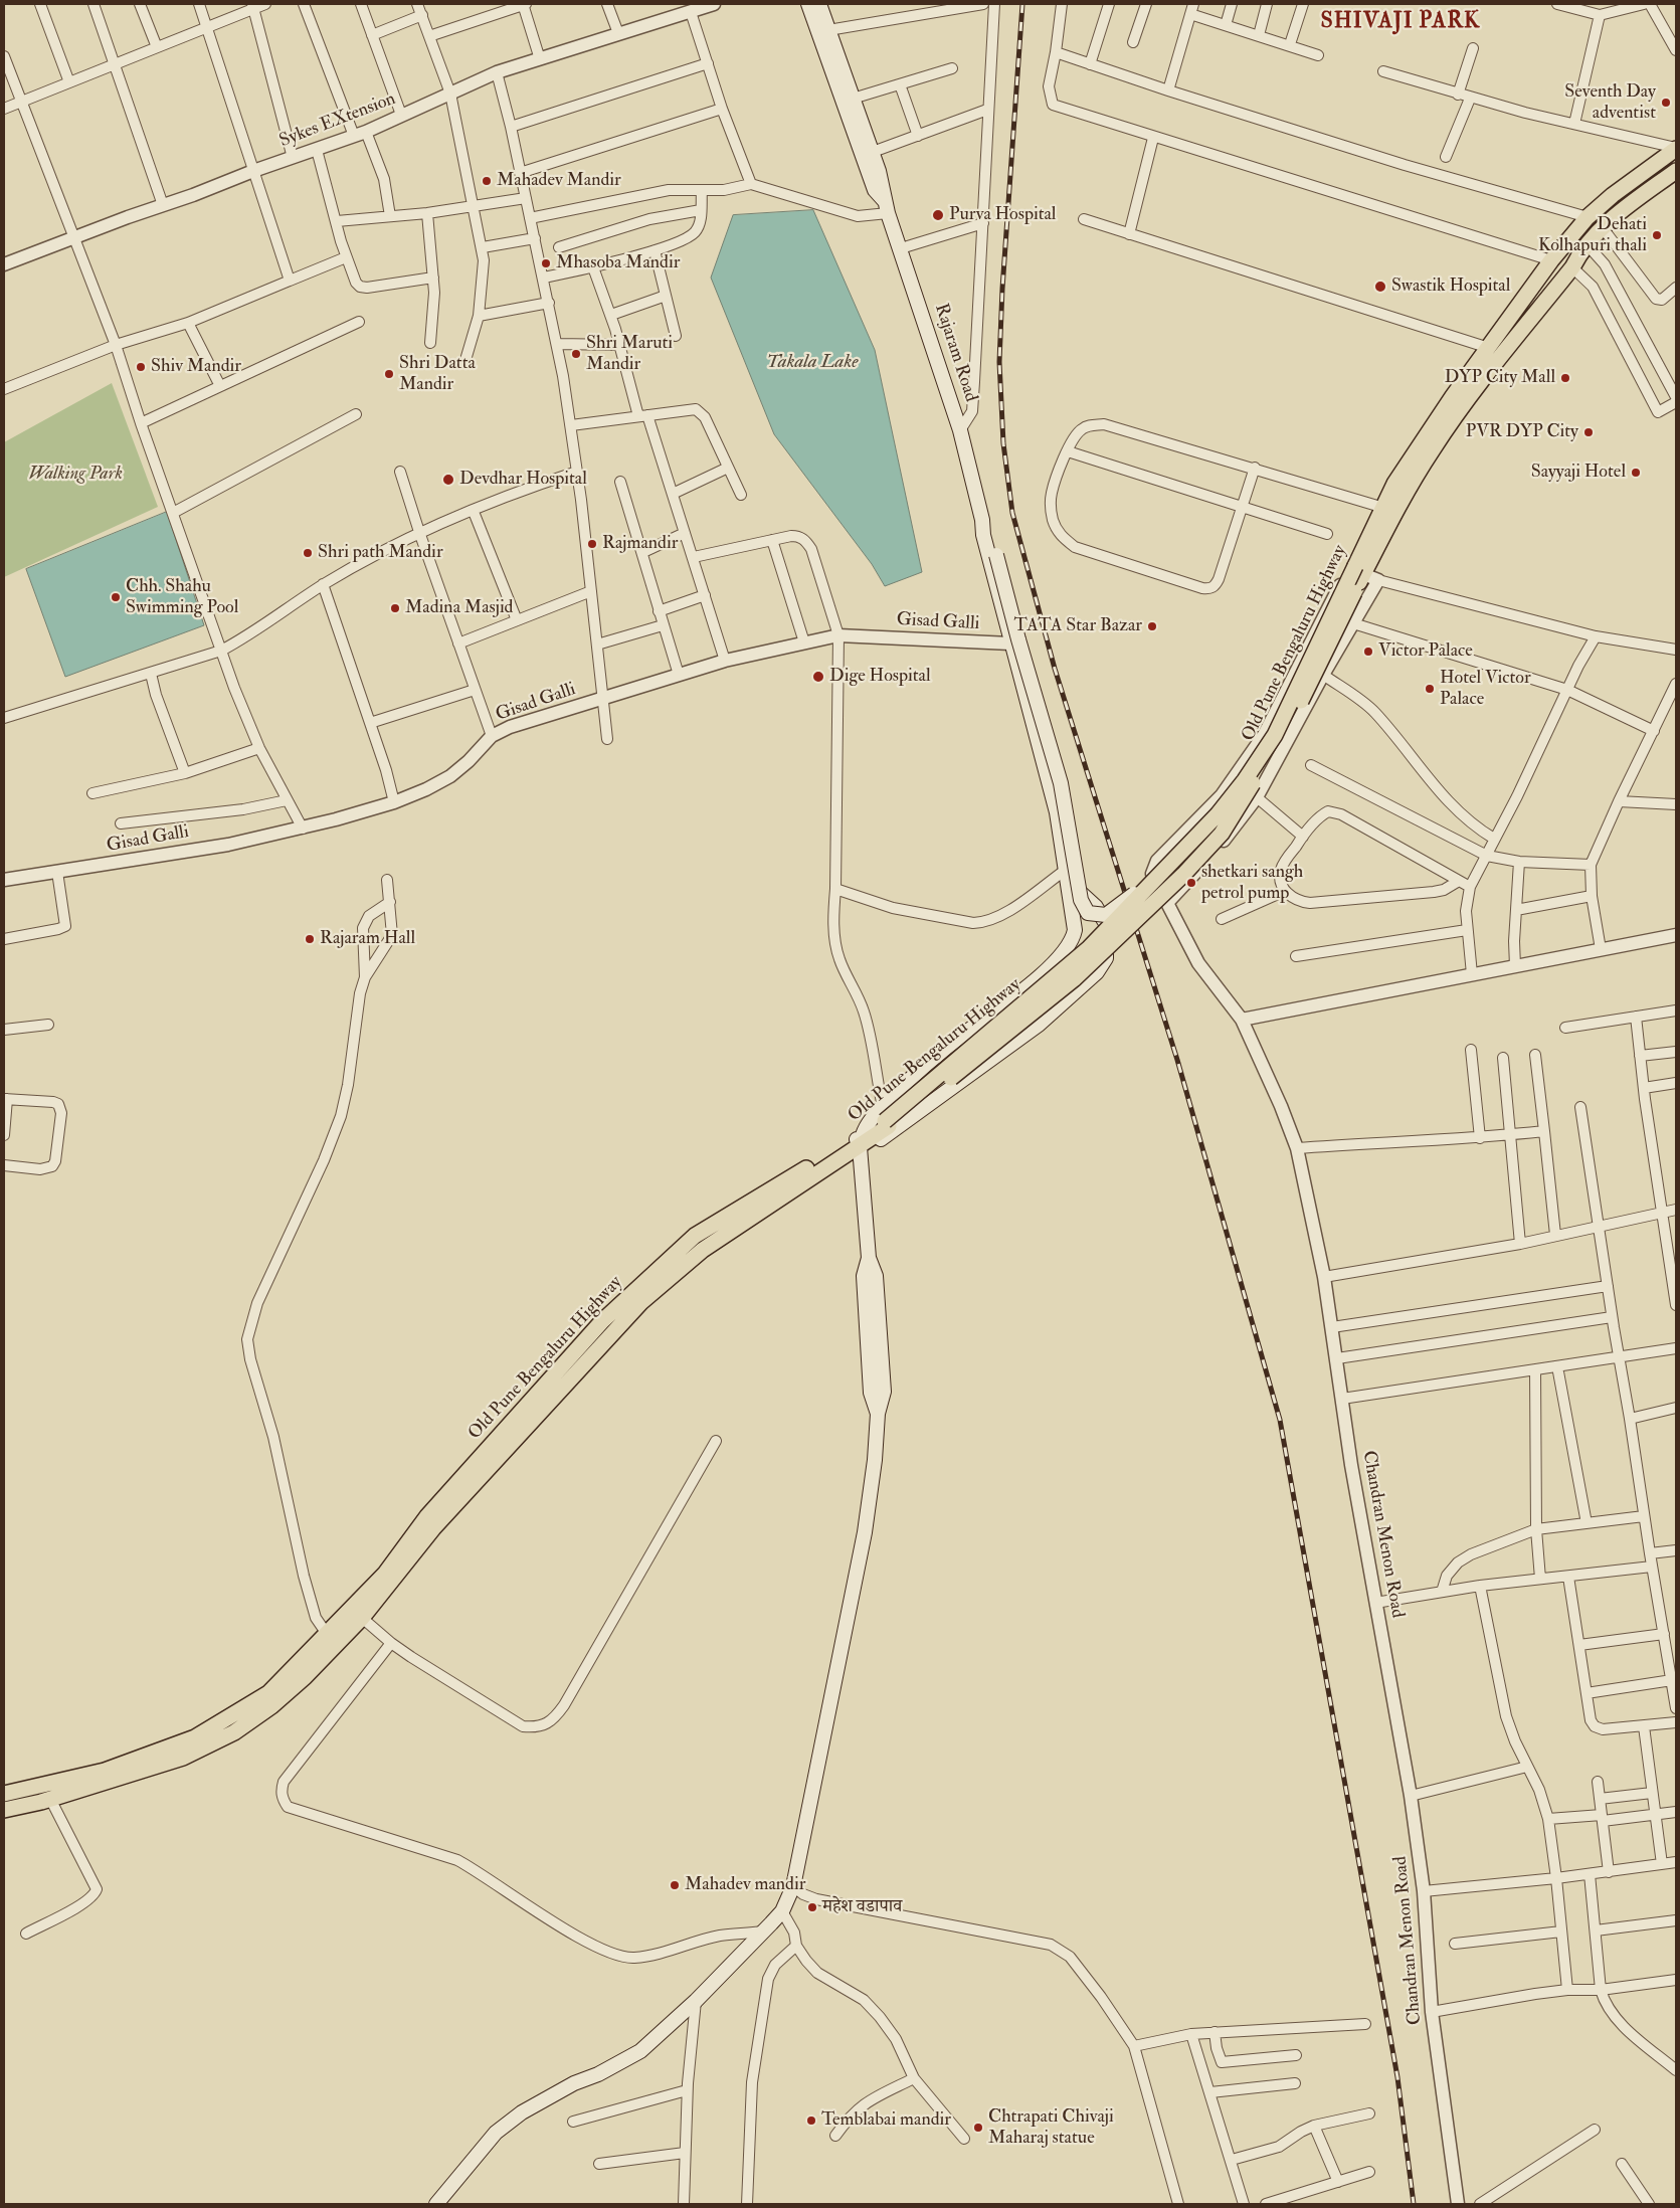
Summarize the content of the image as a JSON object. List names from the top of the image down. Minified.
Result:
{"streets":{"main road":["Rajaram Road","Old Pune Bengaluru Highway"],"street":["Sykes EXtension","Gisad Galli","Chandran Menon Road"]},"crossings":[["Old Pune Bengaluru Highway","Chandran Menon Road"]],"districts":["SHIVAJI PARK"],"water":["Takala Lake"],"parks":["Walking Park"],"places":["Seventh Day adventist","Mahadev Mandir","Purva Hospital","Dehati Kolhapuri thali","Mhasoba Mandir","Swastik Hospital","Shri Maruti Mandir","Shiv Mandir","Shri Datta Mandir","DYP City Mall","PVR DYP City","Sayyaji Hotel","Devdhar Hospital","Rajmandir","Shri path Mandir","Chh. Shahu Swimming Pool","Madina Masjid","TATA Star Bazar","Victor Palace","Dige Hospital","Hotel Victor Palace","shetkari sangh petrol pump","Rajaram Hall","Mahadev mandir","महेश वडापाव","Temblabai mandir","Chtrapati Chivaji Maharaj statue"]}
